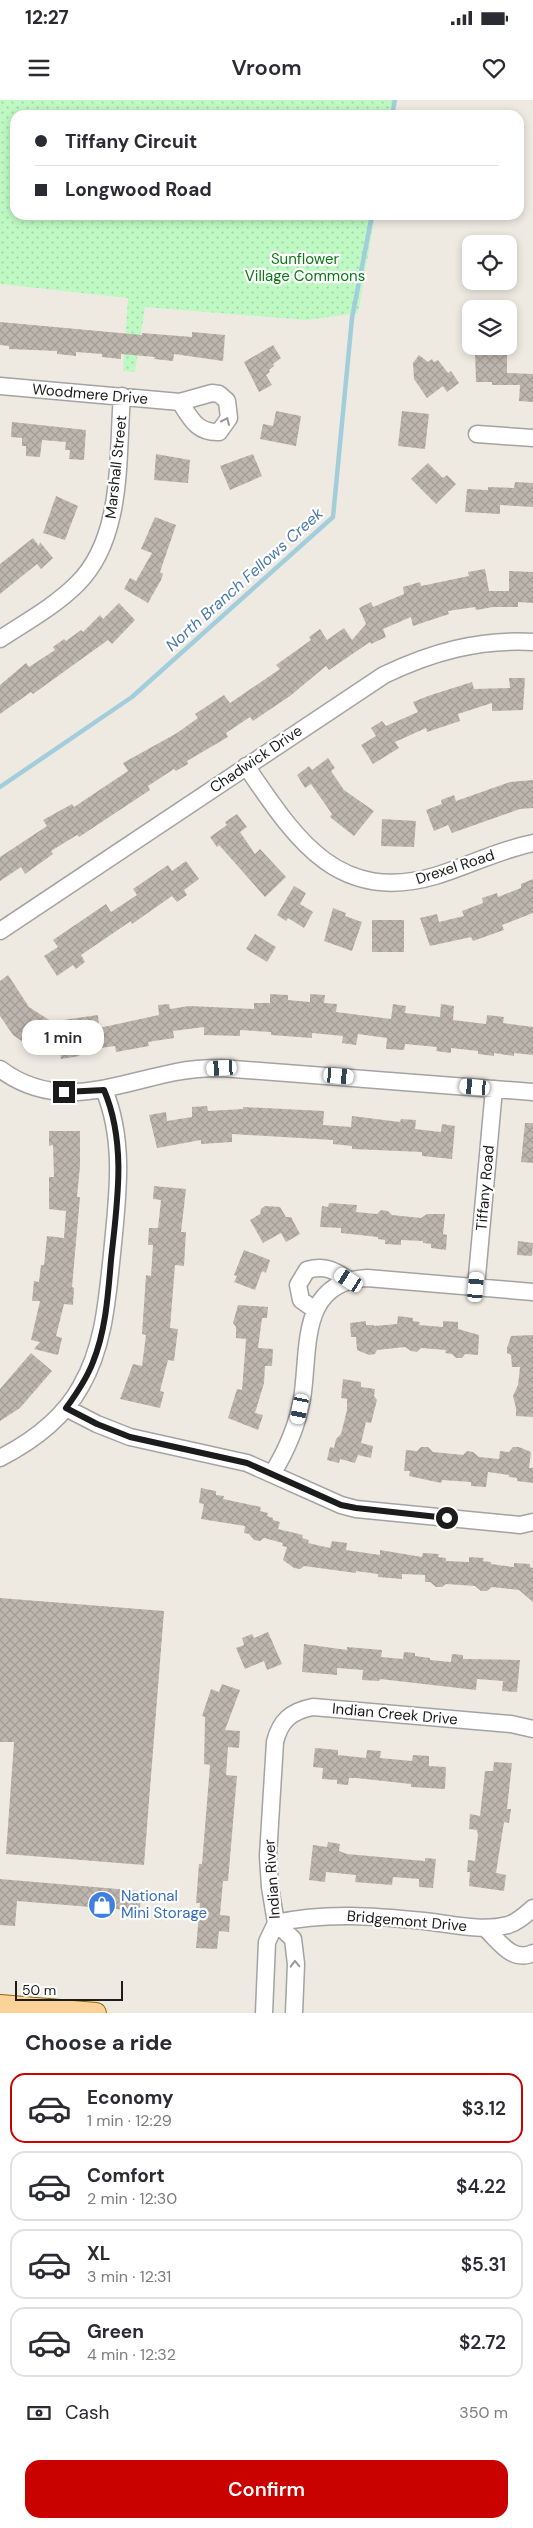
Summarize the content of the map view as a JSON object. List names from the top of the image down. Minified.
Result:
{"streets":{"street":["Woodmere Drive","Marshall Street","Chadwick Drive","Drexel Road","Tiffany Road","Indian Creek Drive","Indian River","Bridgemont Drive"]},"crossings":[["Woodmere Drive","Marshall Street"],["Chadwick Drive","Drexel Road"],["Indian Creek Drive","Indian River"],["Indian River","Bridgemont Drive"]],"water":["North Branch Fellows Creek"],"parks":["Sunflower Village Commons"],"places":{"shop":["National Mini Storage"]},"scale_bar":"50 m","page":{"status":"12:27","header":"Vroom","banner":["Tiffany Circuit","Longwood Road"],"bubble":"1 min","scale":"50 m","heading":"Choose a ride","list":[{"name":"Economy","note":"1 min · 12:29","value":"$3.12"},{"name":"Comfort","note":"2 min · 12:30","value":"$4.22"},{"name":"XL","note":"3 min · 12:31","value":"$5.31"},{"name":"Green","note":"4 min · 12:32","value":"$2.72"}],"pay":["Cash","350 m"],"buttons":"Confirm"}}
